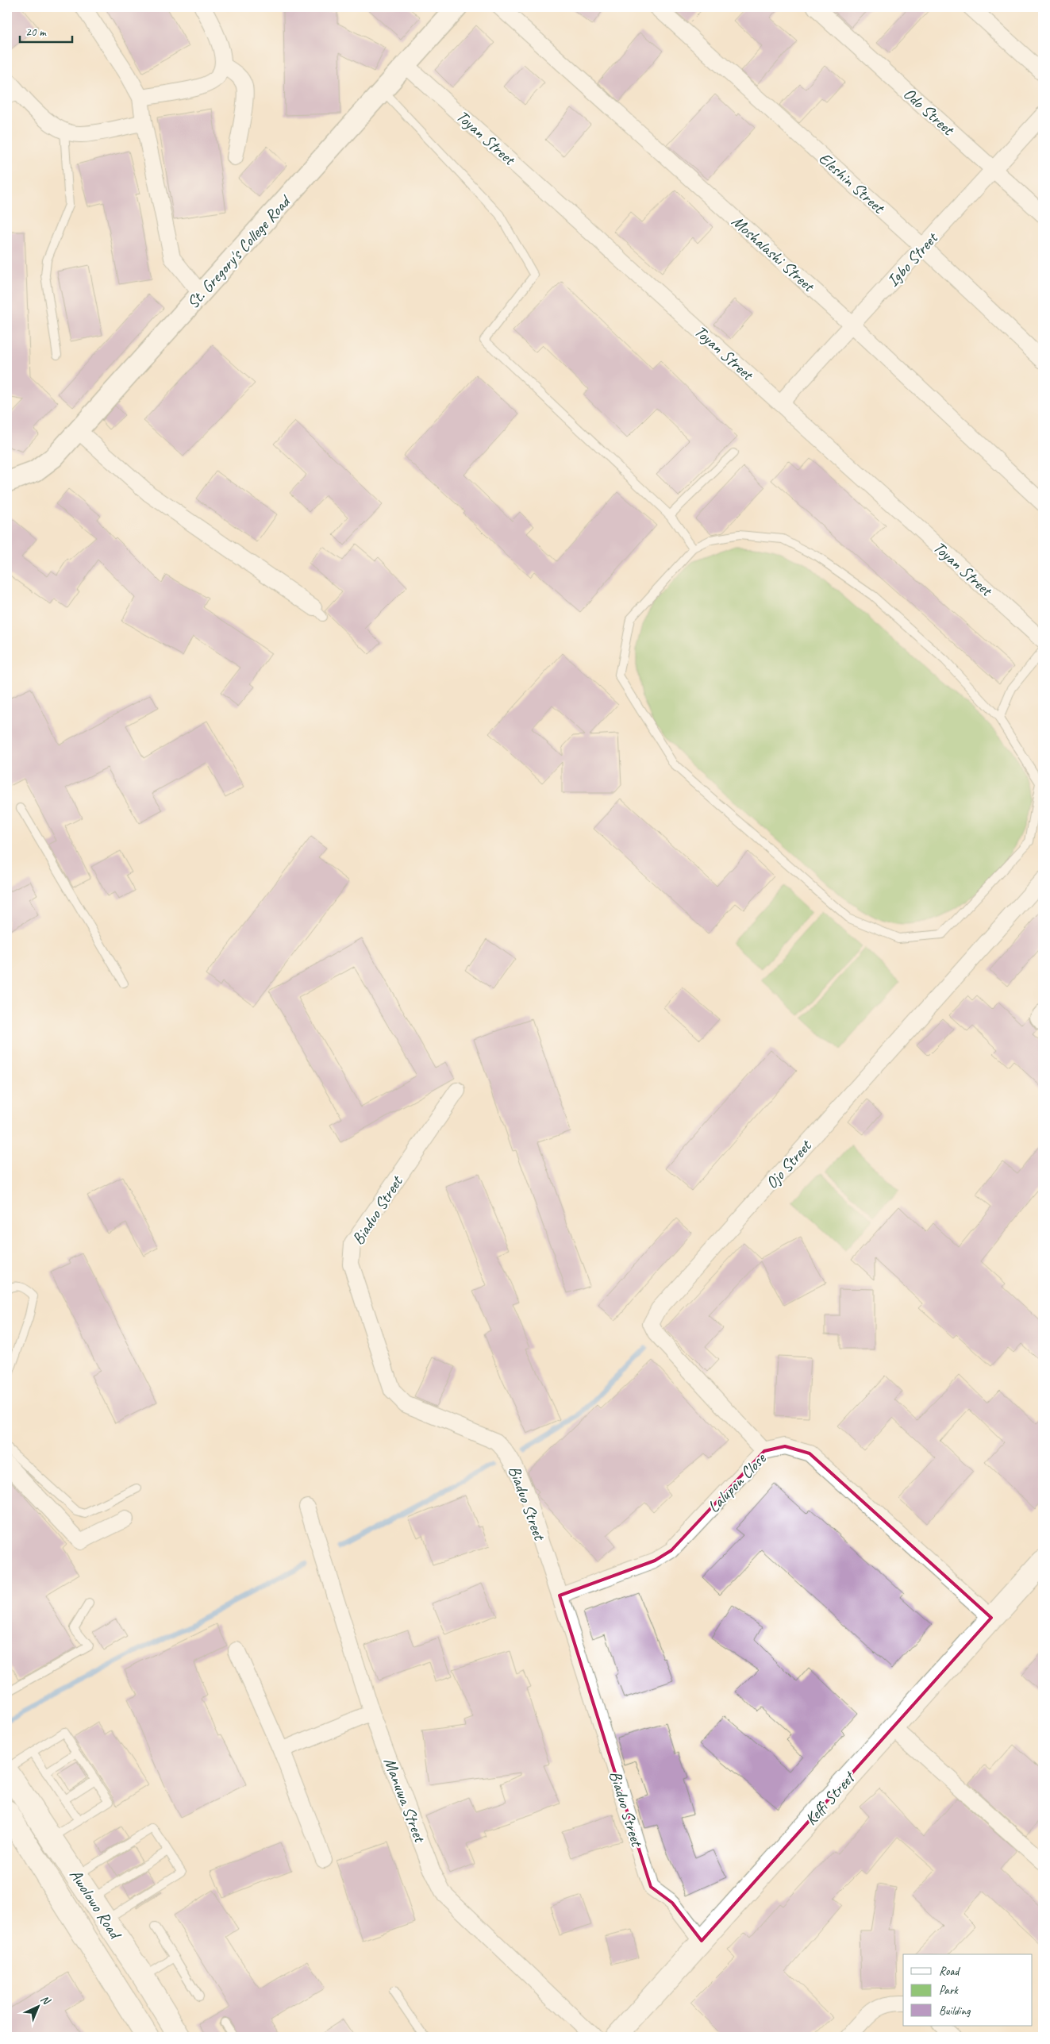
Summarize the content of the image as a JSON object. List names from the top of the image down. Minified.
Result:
{"streets":{"main road":["Keffi Street","Awolowo Road"],"street":["Odo Street","Toyan Street","Eleshin Street","St. Gregory's College Road","Moshalashi Street","Igbo Street","Ojo Street","Biaduo Street","Lalupon Close","Manuwa Street"]},"crossings":[["Odo Street","Igbo Street"],["Toyan Street","St. Gregory's College Road"],["Toyan Street","Igbo Street"],["Eleshin Street","Igbo Street"],["Moshalashi Street","Igbo Street"],["Ojo Street","Lalupon Close"],["Biaduo Street","Lalupon Close"],["Biaduo Street","Keffi Street"],["Lalupon Close","Keffi Street"]],"legend":["Road","Park","Building"],"scale_bar":"20 m","north":"top right"}
